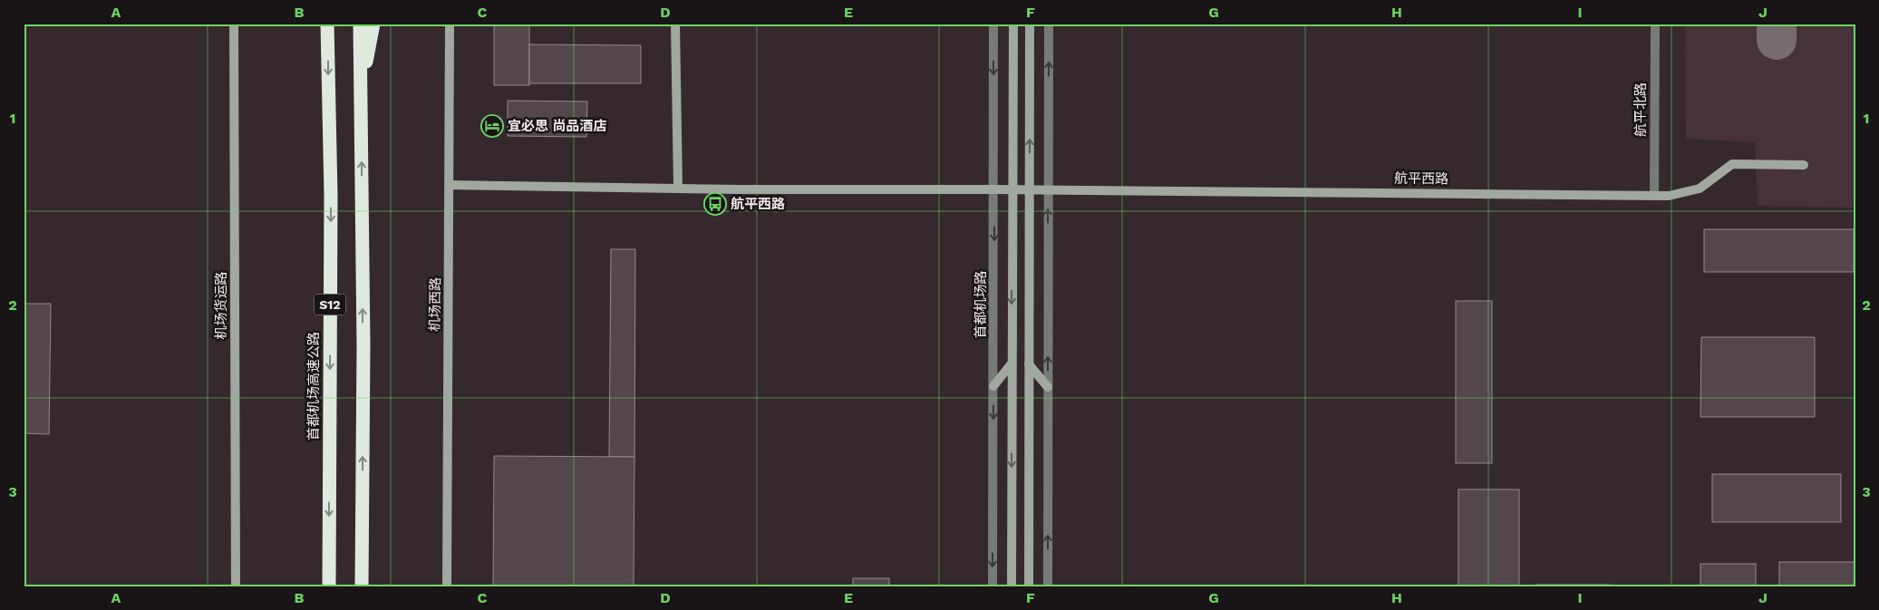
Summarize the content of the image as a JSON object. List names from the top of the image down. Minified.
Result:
{"streets":{"highway":["S12","首都机场高速公路"],"street":["航平北路","航平西路","机场西路","首都机场路","机场货运路"]},"crossings":[["航平北路","航平西路"]],"places":{"hotel":["宜必思 尚品酒店"],"bus stop":["航平西路"]},"grid":{"columns":["A","B","C","D","E","F","G","H","I","J"],"rows":["1","2","3"]}}
